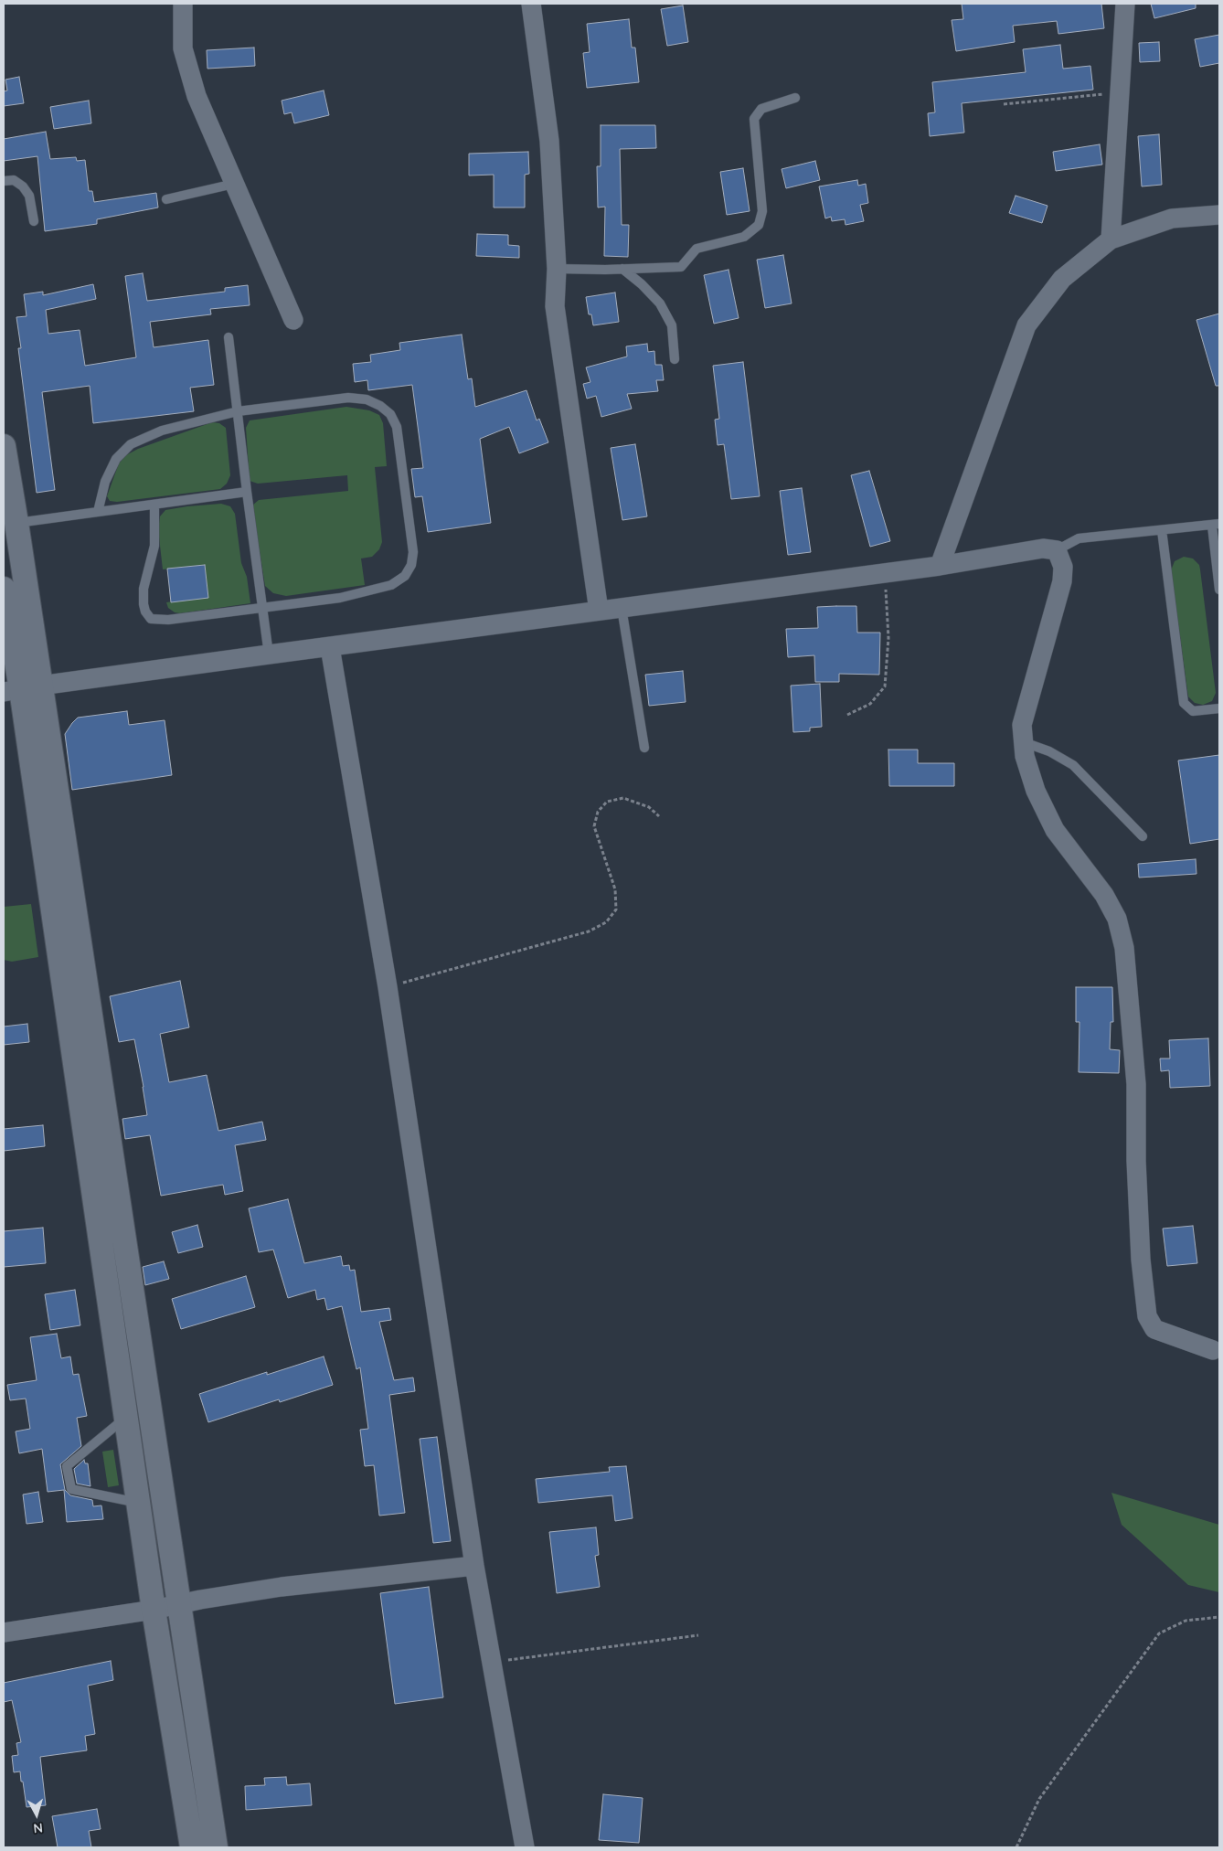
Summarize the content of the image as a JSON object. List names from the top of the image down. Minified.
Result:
{"north":"bottom"}
